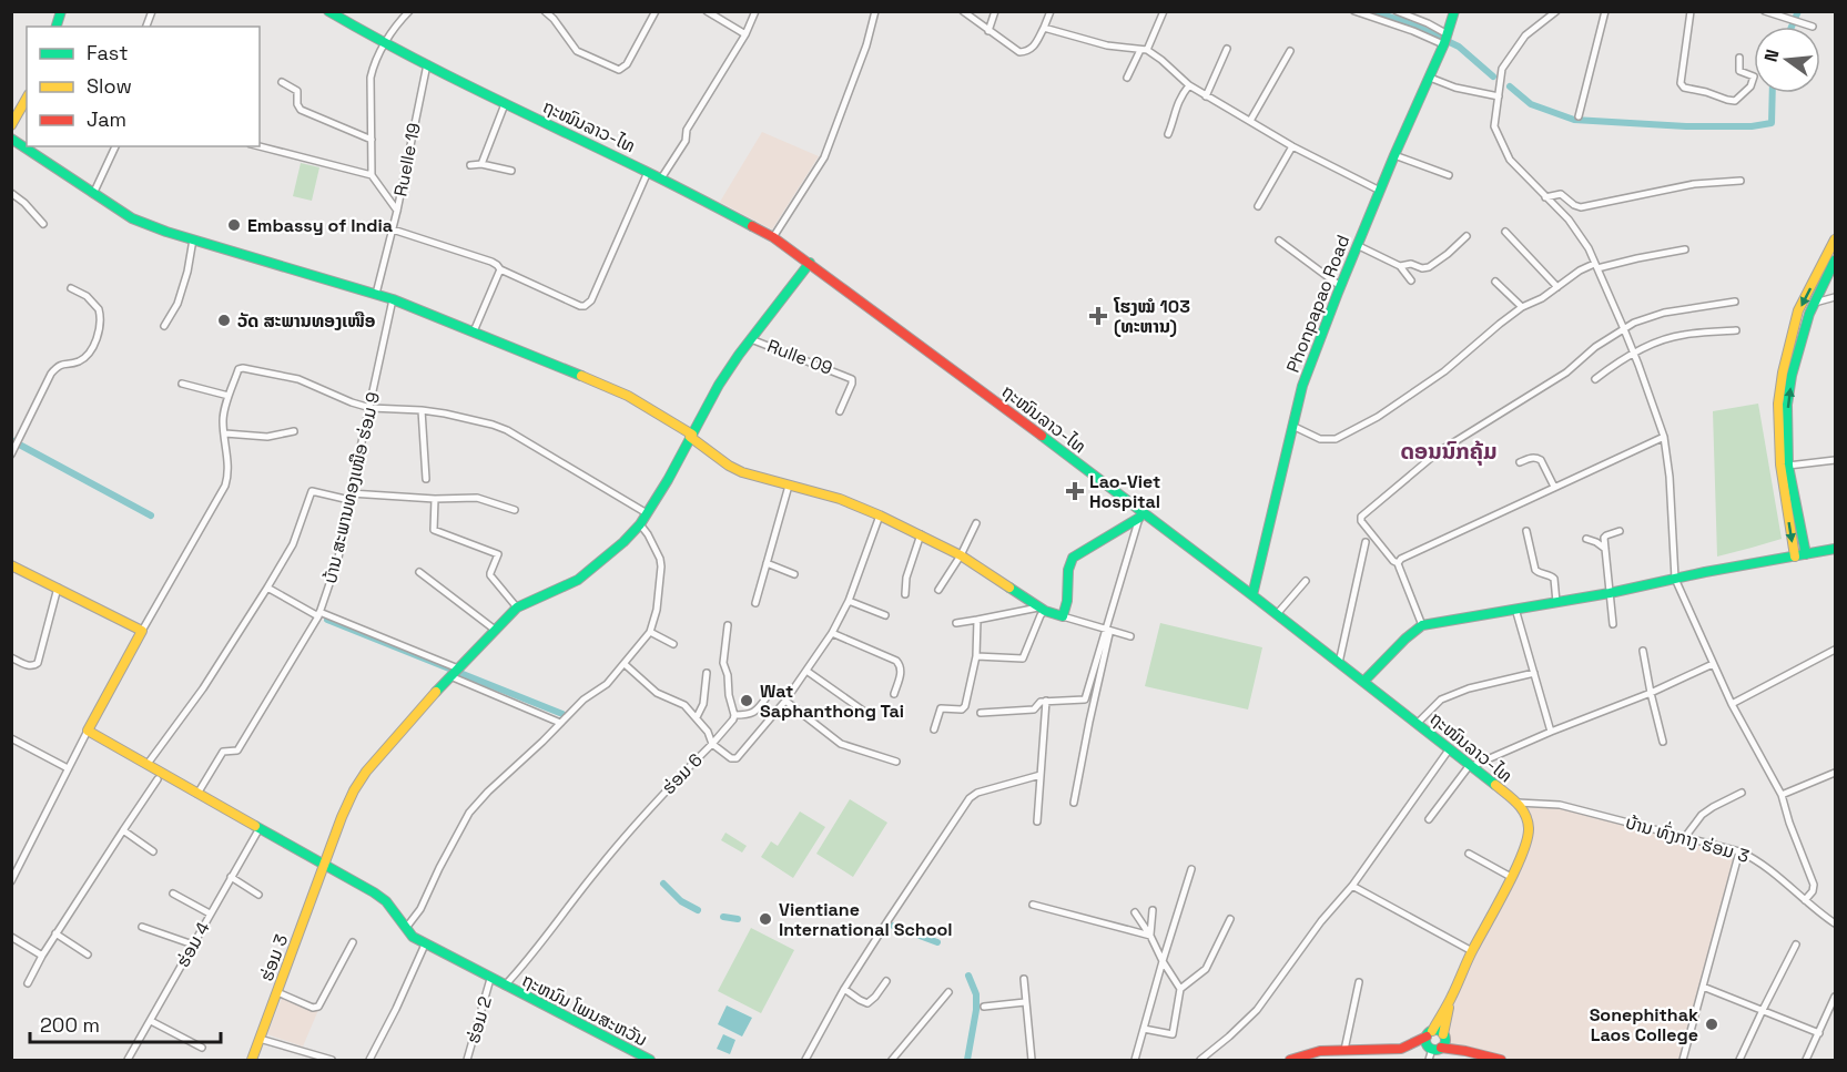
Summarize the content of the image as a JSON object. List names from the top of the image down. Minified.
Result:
{"streets":{"street":["ຖະໜົນລາວ-ໄທ","Ruelle 19","Phonpapao Road","Rulle 09","ບ້ານ ສະພານທອງເໜືອ ຮ່ອມ 9","ຮ່ອມ 6","ບ້ານ ທົ່ງກາງ ຮ່ອມ 3","ຮ່ອມ 4","ຮ່ອມ 3","ຖະຫນົນ ໂພນສະຫວັນ","ຮ່ອມ 2"]},"crossings":[["ຖະໜົນລາວ-ໄທ","Ruelle 19"],["ຖະໜົນລາວ-ໄທ","Phonpapao Road"],["ຖະໜົນລາວ-ໄທ","ບ້ານ ທົ່ງກາງ ຮ່ອມ 3"],["ຖະໜົນລາວ-ໄທ","ຮ່ອມ 3"],["Rulle 09","ຮ່ອມ 3"],["ບ້ານ ສະພານທອງເໜືອ ຮ່ອມ 9","ຖະຫນົນ ໂພນສະຫວັນ"],["ຮ່ອມ 6","ຖະຫນົນ ໂພນສະຫວັນ"],["ຮ່ອມ 4","ຖະຫນົນ ໂພນສະຫວັນ"],["ຮ່ອມ 3","ຖະຫນົນ ໂພນສະຫວັນ"],["ຖະຫນົນ ໂພນສະຫວັນ","ຮ່ອມ 2"]],"districts":["ດອນນົກຄຸ້ມ"],"places":{"other":["Embassy of India","ວັດ ສະພານທອງເໜືອ","Wat Saphanthong Tai","Vientiane International School","Sonephithak Laos College"],"health":["ໂຮງໝໍ 103 (ທະຫານ)","Lao-Viet Hospital"]},"legend":["Fast","Slow","Jam"],"scale_bar":"200 m","north":"left"}
